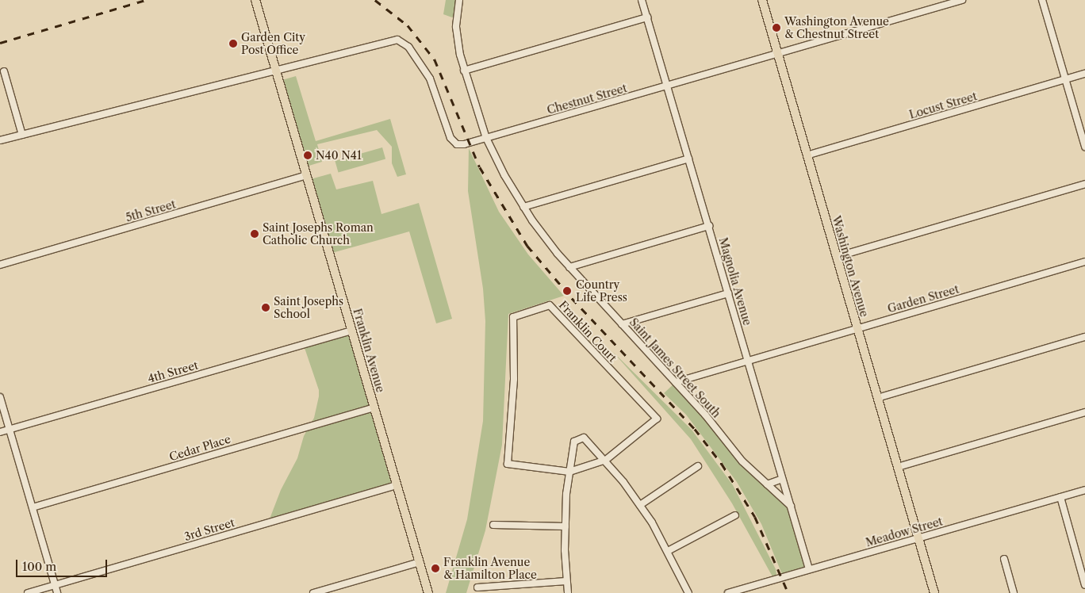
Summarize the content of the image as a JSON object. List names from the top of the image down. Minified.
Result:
{"streets":{"main road":["Washington Avenue","Franklin Avenue"],"street":["Chestnut Street","Locust Street","5th Street","Magnolia Avenue","Garden Street","Franklin Court","Saint James Street South","4th Street","Cedar Place","3rd Street","Meadow Street"]},"crossings":[["Chestnut Street","Washington Avenue"],["Chestnut Street","Magnolia Avenue"],["Chestnut Street","Franklin Avenue"],["Chestnut Street","Saint James Street South"],["Locust Street","Washington Avenue"],["5th Street","Franklin Avenue"],["Washington Avenue","Garden Street"],["Washington Avenue","Meadow Street"],["Magnolia Avenue","Garden Street"],["Magnolia Avenue","Saint James Street South"],["Magnolia Avenue","Meadow Street"],["Garden Street","Saint James Street South"],["Franklin Avenue","4th Street"],["Franklin Avenue","Cedar Place"],["Franklin Avenue","3rd Street"]],"places":["Washington Avenue & Chestnut Street","Garden City Post Office","N40 N41","Saint Josephs Roman Catholic Church","Country Life Press","Saint Josephs School","Franklin Avenue & Hamilton Place"],"scale_bar":"100 m"}
